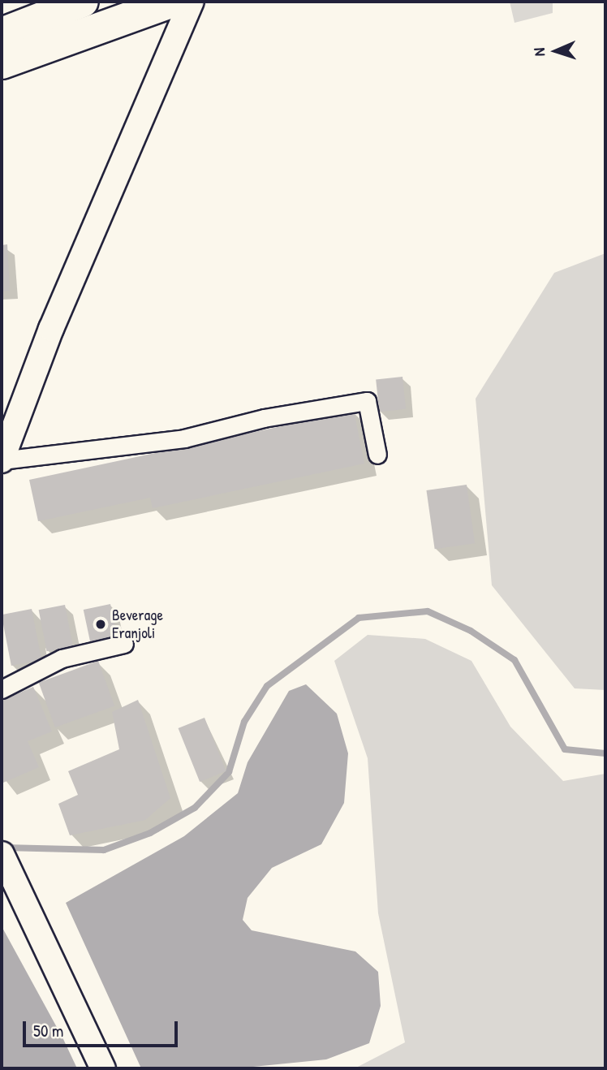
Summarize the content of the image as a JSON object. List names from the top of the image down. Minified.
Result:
{"places":["Beverage Eranjoli"],"scale_bar":"50 m","north":"left"}
